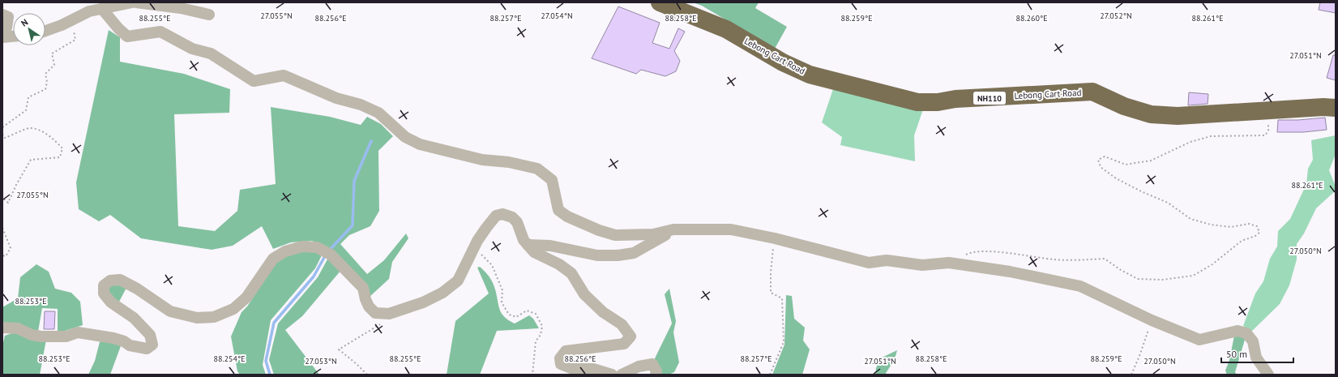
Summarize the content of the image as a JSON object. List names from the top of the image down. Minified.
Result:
{"streets":{"highway":["Lebong Cart Road","NH110"]},"scale_bar":"50 m","north":"top left","coordinates":["27.055°N","27.054°N","27.052°N","88.255°E","88.256°E","88.257°E","88.258°E","88.259°E","88.260°E","88.261°E","27.051°N","27.050°N","88.253°E","88.254°E","27.053°N"]}
